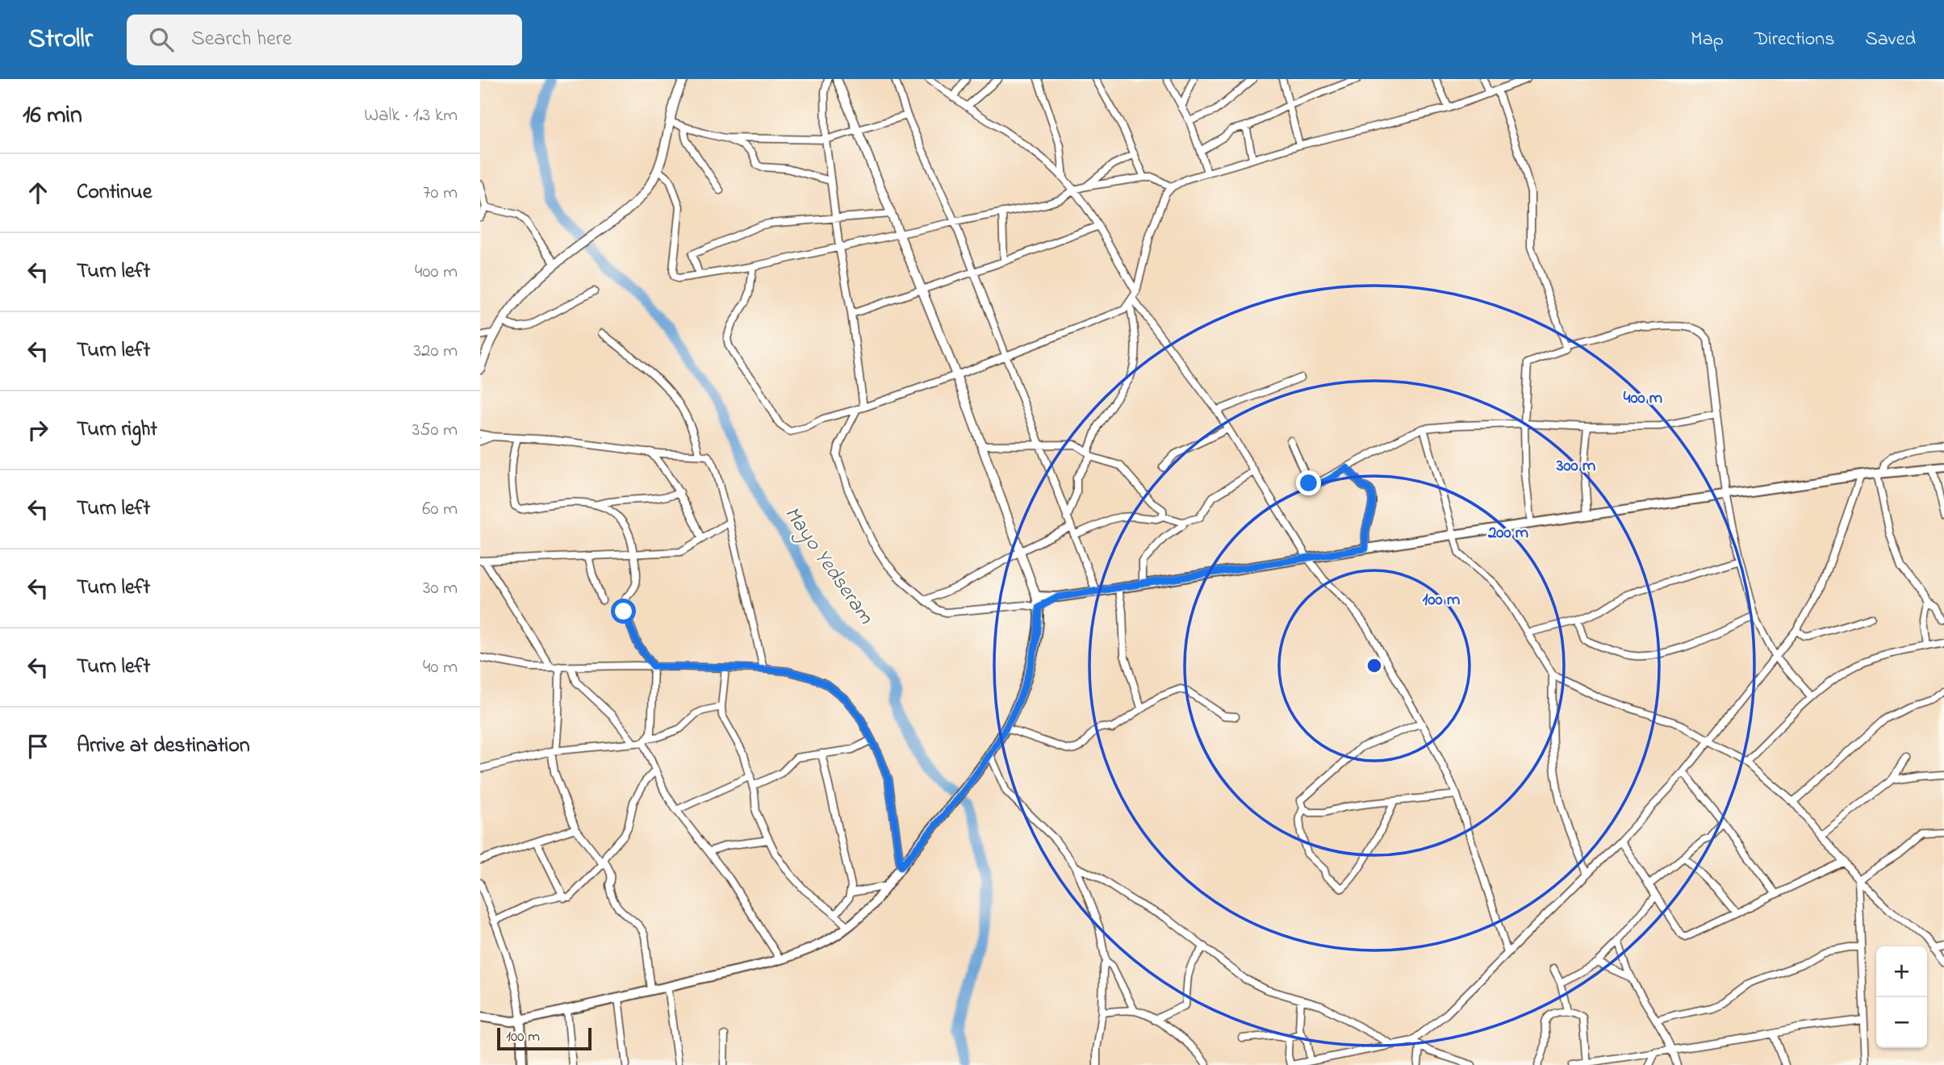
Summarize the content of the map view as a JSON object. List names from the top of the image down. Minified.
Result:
{"water":["Mayo Yedseram"],"scale_bar":"100 m","page":{"header":"Strollr","search":"Search here","nav":["Map","Directions","Saved"],"heading":["16 min","Walk · 1.3 km"],"list":[["Continue","70 m"],["Turn left","400 m"],["Turn left","320 m"],["Turn right","350 m"],["Turn left","60 m"],["Turn left","30 m"],["Turn left","40 m"],"Arrive at destination"],"map_buttons":["+","−"],"scale":"100 m"},"rings":["400 m","300 m","200 m","100 m"]}
